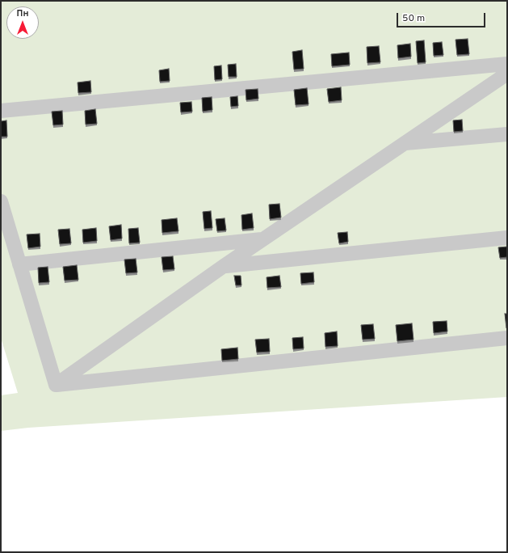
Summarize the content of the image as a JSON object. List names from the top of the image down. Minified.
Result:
{"scale_bar":"50 m","north":"top"}
